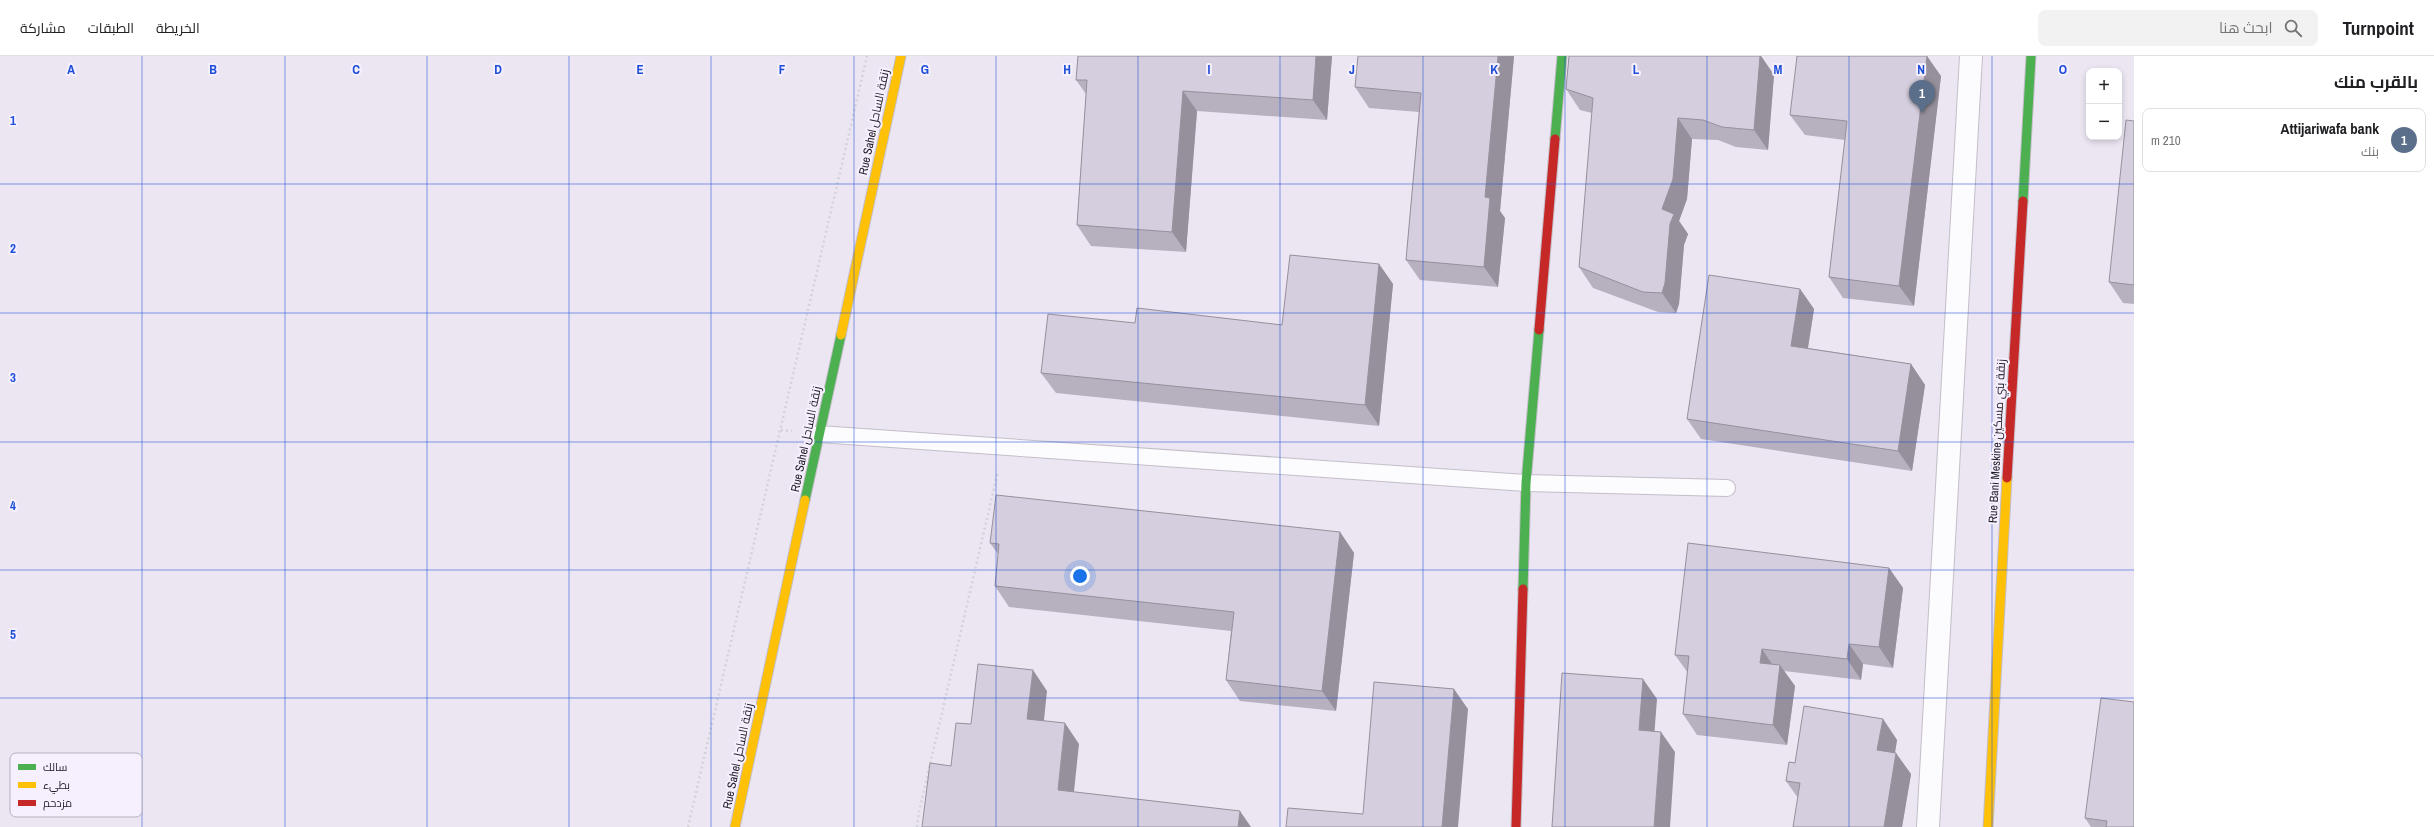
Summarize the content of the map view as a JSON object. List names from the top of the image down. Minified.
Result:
{"streets":{"street":["Rue Sahel زنقة الساحل","Rue Bani Meskine زنقة بني مسكين"]},"legend":["سالك","بطيء","مزدحم"],"page":{"header":"Turnpoint","search":"ابحث هنا","nav":["الخريطة","الطبقات","مشاركة"],"heading":"بالقرب منك","map_buttons":["+","−"],"pins":"1","list":[{"mark":"1","name":"Attijariwafa bank","note":"بنك","value":"210 m"}]},"grid":{"columns":["A","B","C","D","E","F","G","H","I","J","K","L","M","N","O"],"rows":["1","2","3","4","5"]}}
